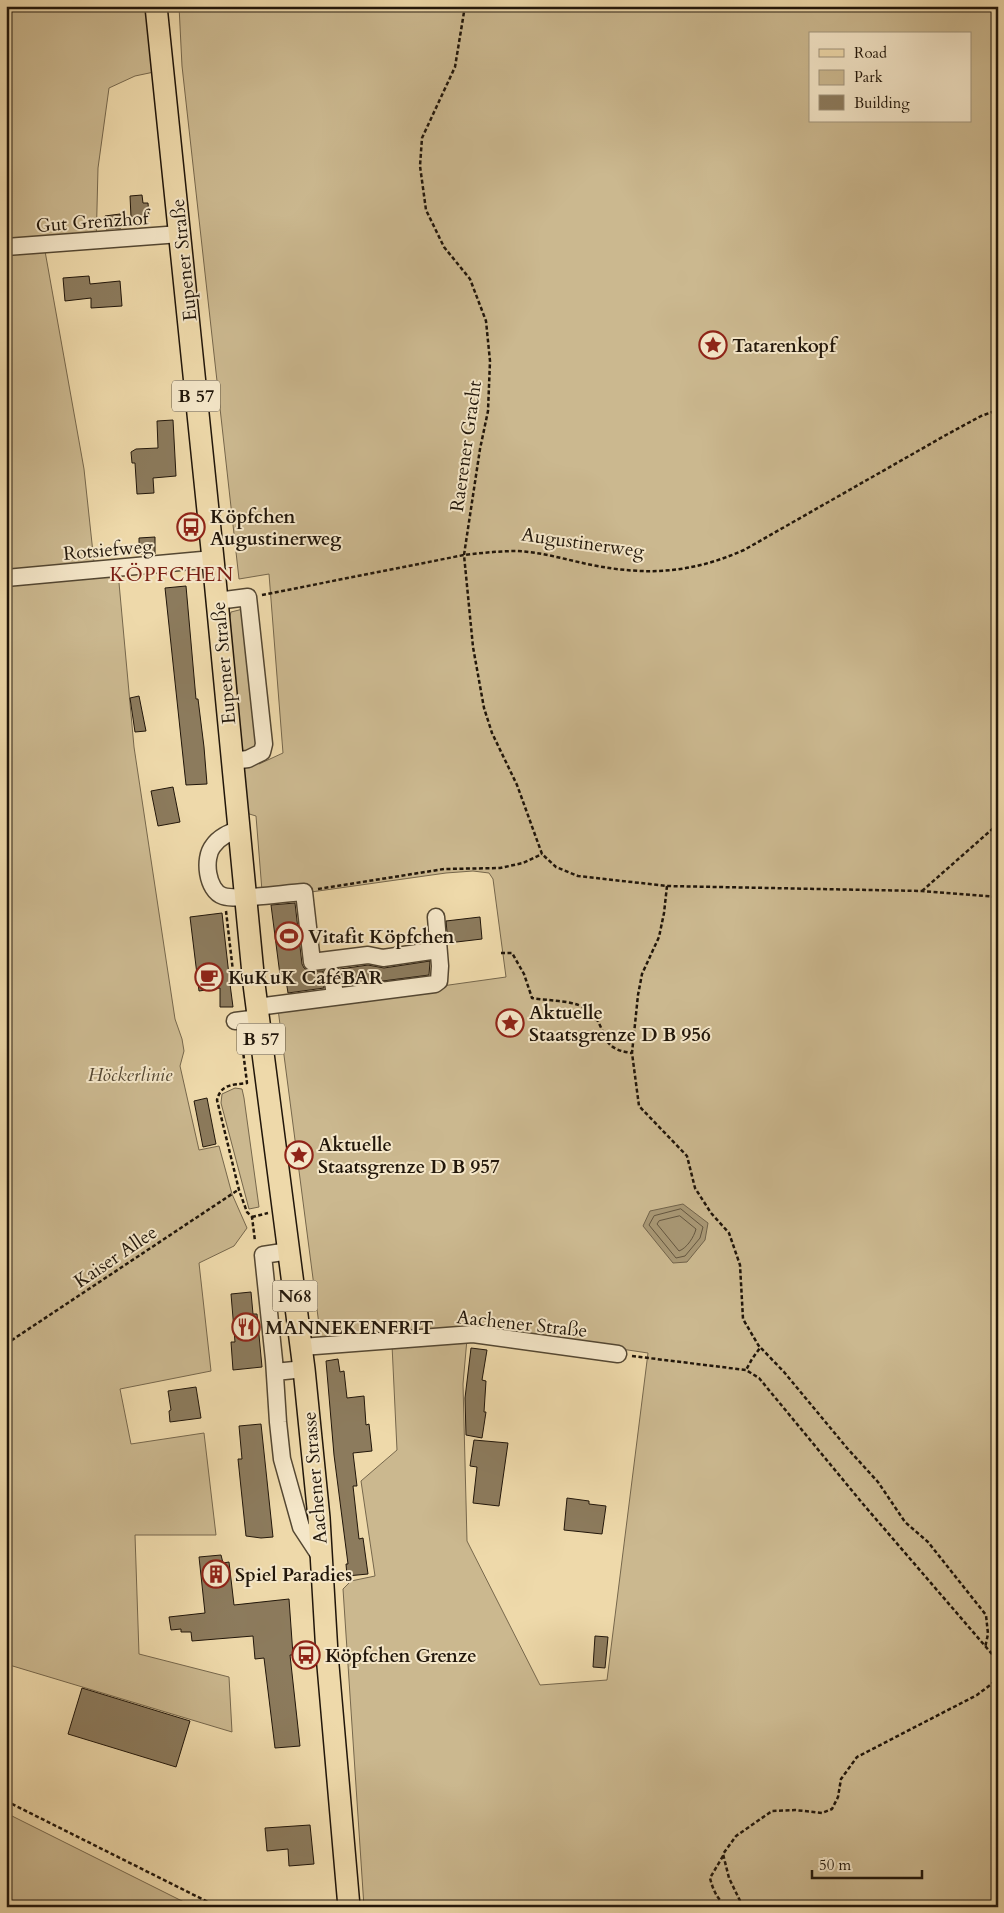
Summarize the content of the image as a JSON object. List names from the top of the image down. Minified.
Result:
{"streets":{"main road":["Eupener Straße","B 57","N68","Aachener Strasse"],"lane":["Gut Grenzhof","Rotsiefweg","Aachener Straße"],"path":["Raerener Gracht","Augustinerweg","Kaiser Allee"]},"crossings":[["Gut Grenzhof","Eupener Straße"],["Eupener Straße","Rotsiefweg"],["Eupener Straße","Aachener Strasse"],["Raerener Gracht","Augustinerweg"],["Aachener Straße","Aachener Strasse"]],"districts":["KÖPFCHEN"],"parks":["Höckerlinie"],"places":{"place":["Tatarenkopf","Aktuelle Staatsgrenze D B 956","Aktuelle Staatsgrenze D B 957"],"bus stop":["Köpfchen Augustinerweg","Köpfchen Grenze"],"sports":["Vitafit Köpfchen"],"cafe":["KuKuK CaféBAR"],"restaurant":["MANNEKENFRIT"],"building":["Spiel Paradies"]},"legend":["Road","Park","Building"],"scale_bar":"50 m"}
